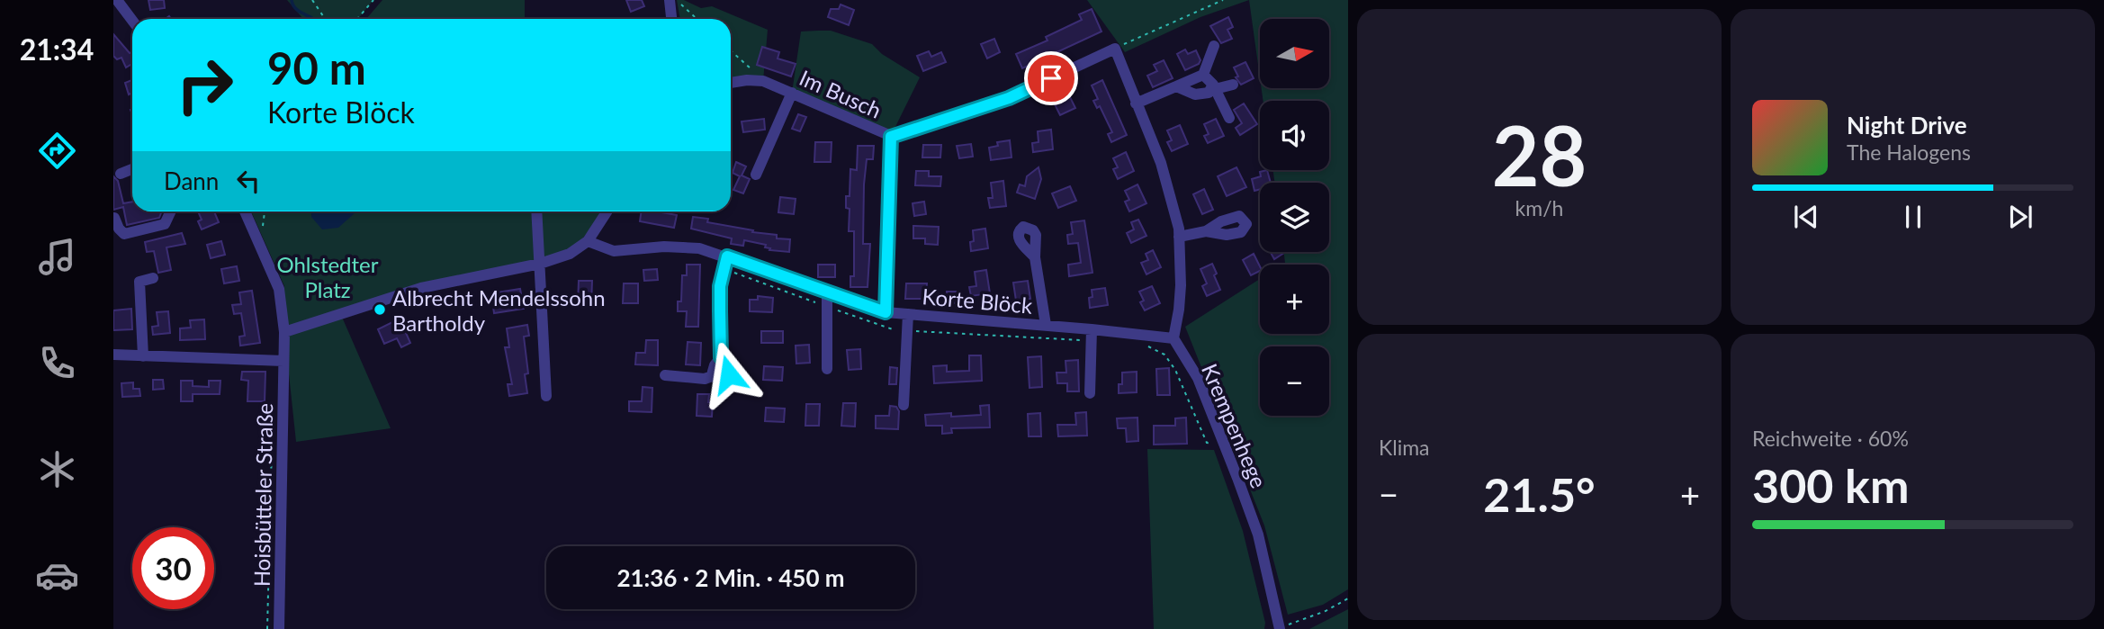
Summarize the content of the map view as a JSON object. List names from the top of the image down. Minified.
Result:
{"streets":{"street":["Im Busch","Korte Blöck","Krempenhege","Hoisbütteler Straße"]},"crossings":[["Korte Blöck","Krempenhege"]],"parks":["Ohlstedter Platz"],"places":["Albrecht Mendelssohn Bartholdy"],"north":"right","page":{"tabs":"21:34","tile":[["28","km/h"],"Klima",["Reichweite · 60%","300 km"]],"map_buttons":["+","−"],"turn":["90 m","Korte Blöck"],"song":["Night Drive","The Halogens"],"then":"Dann","heat":["−","21.5°","+"],"limit":"30","trip":"21:36 · 2 Min. · 450 m"}}
